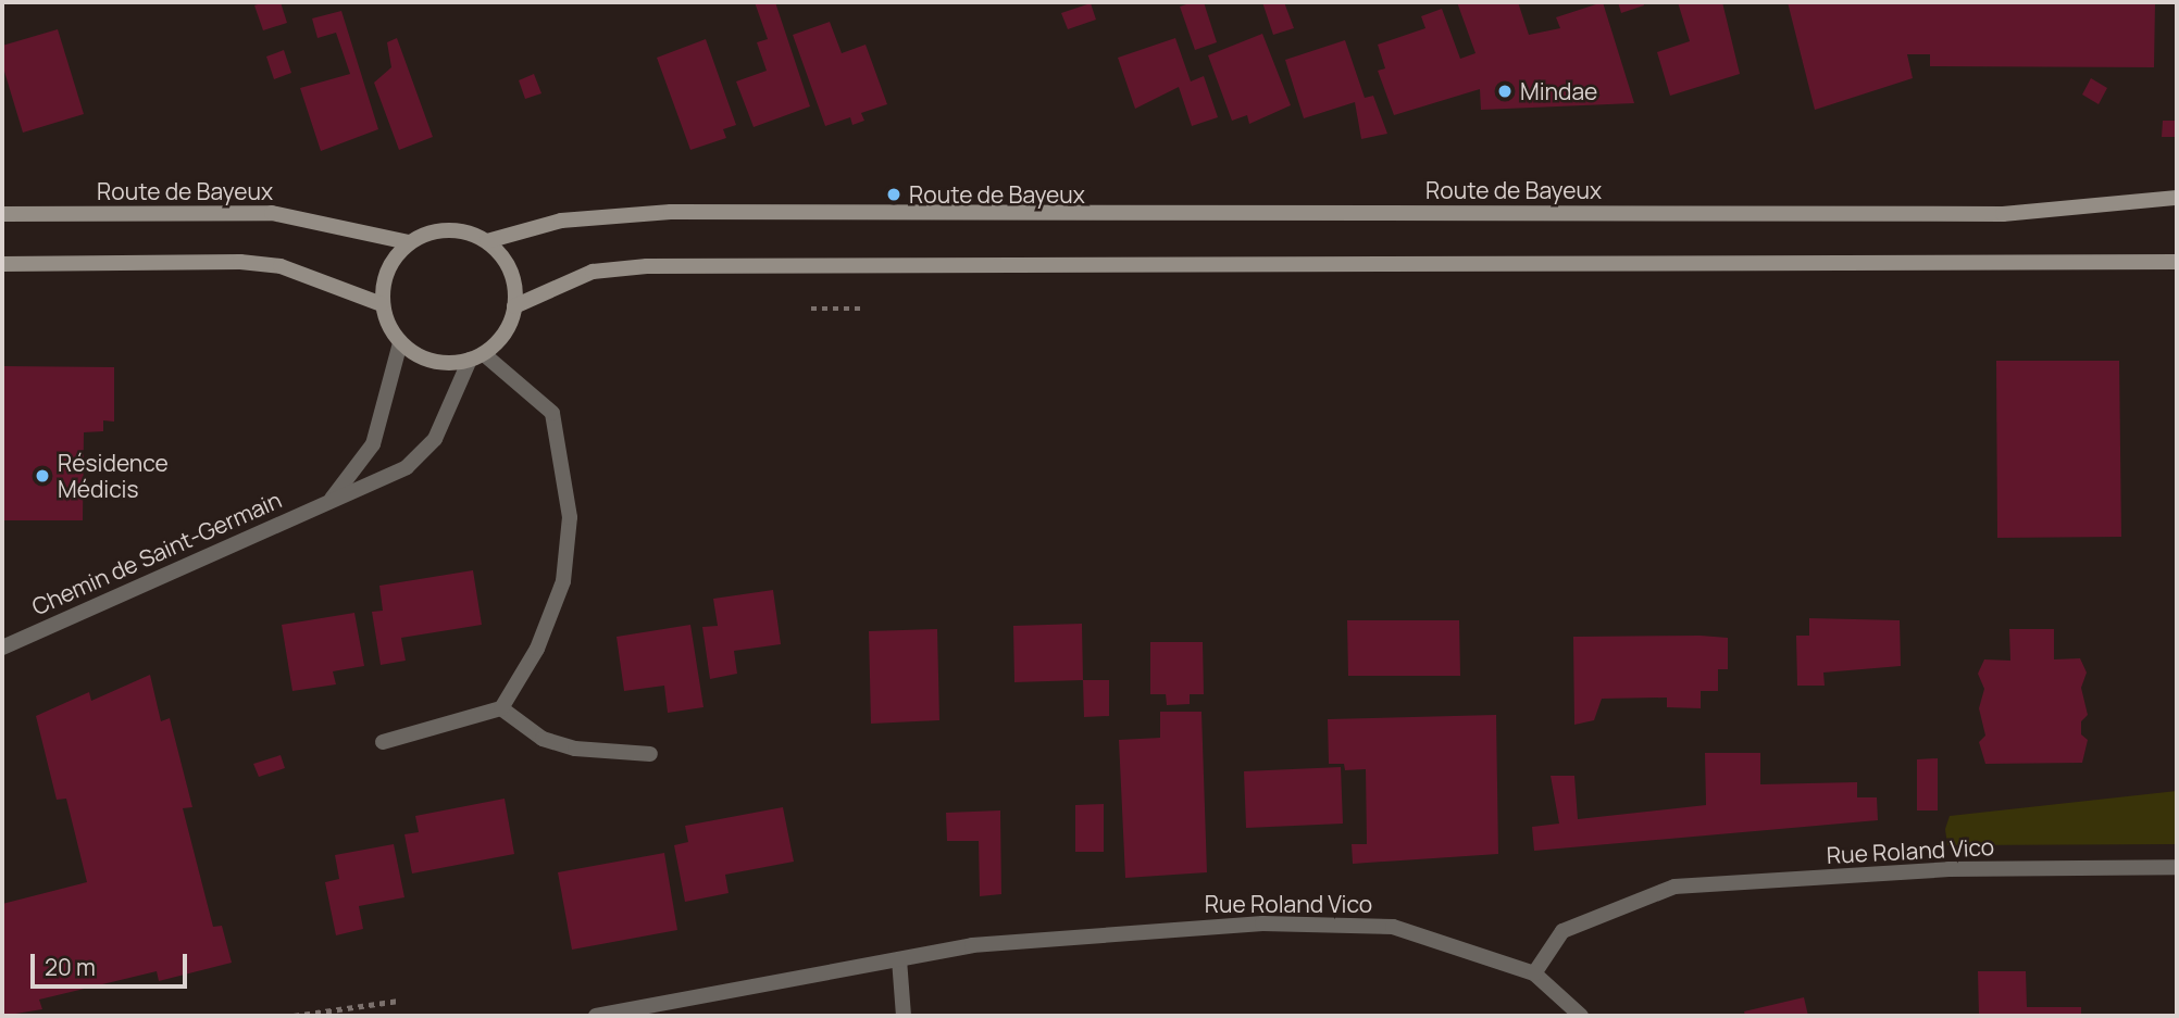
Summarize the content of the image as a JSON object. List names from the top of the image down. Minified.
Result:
{"streets":{"main road":["Route de Bayeux"],"street":["Chemin de Saint-Germain","Rue Roland Vico"]},"crossings":[["Route de Bayeux","Chemin de Saint-Germain"]],"places":["Mindae","Route de Bayeux","Résidence Médicis"],"scale_bar":"20 m"}
